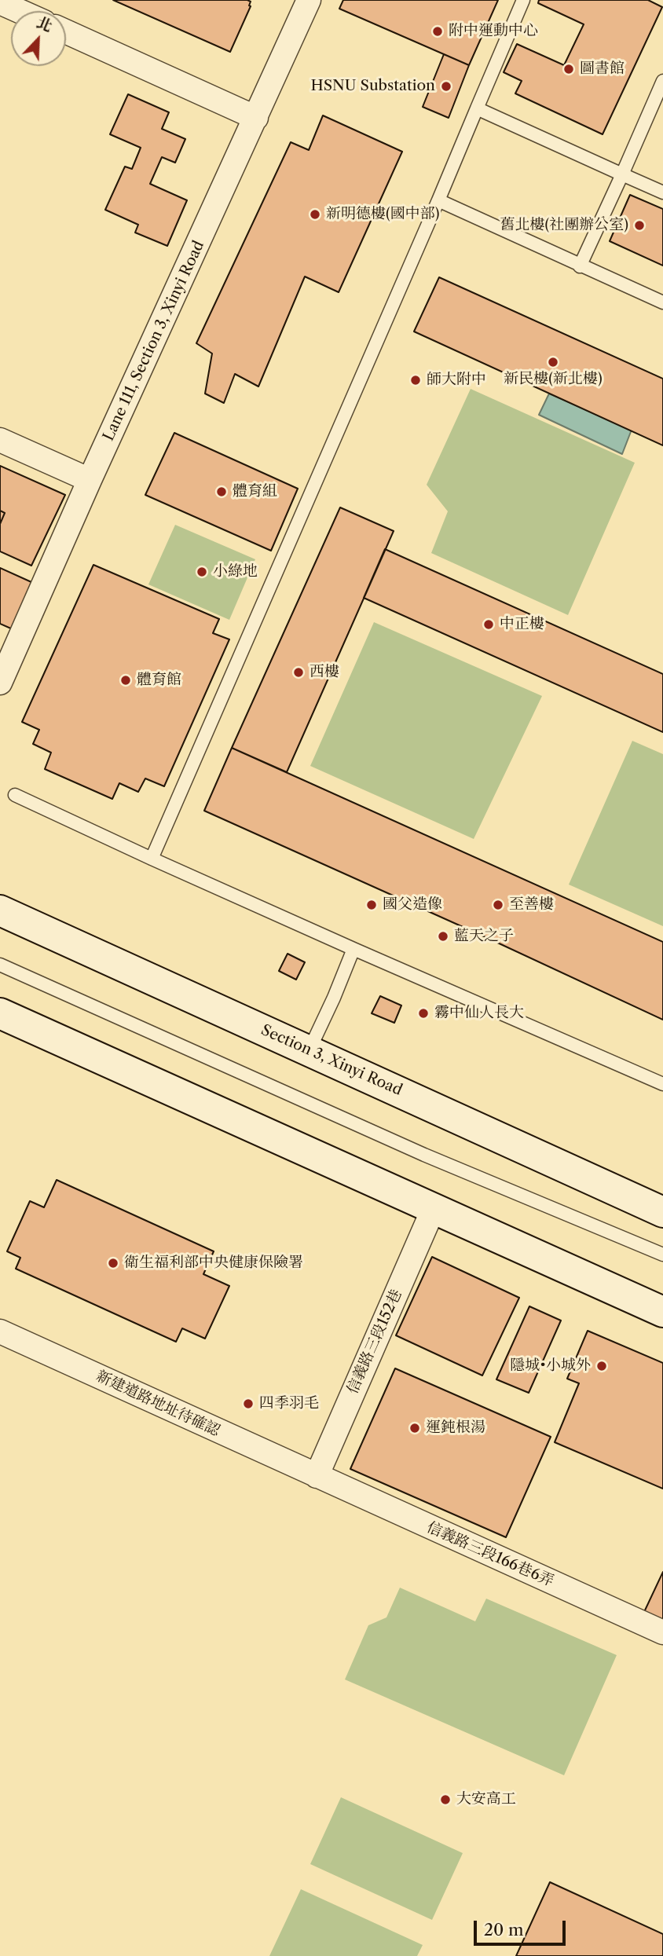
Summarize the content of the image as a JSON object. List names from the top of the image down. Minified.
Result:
{"streets":{"main road":["Section 3, Xinyi Road"],"street":["Lane 111, Section 3, Xinyi Road","信義路三段152巷","新建道路地址待確認","信義路三段166巷6弄"]},"crossings":[["信義路三段152巷","新建道路地址待確認"],["信義路三段152巷","信義路三段166巷6弄"],["新建道路地址待確認","信義路三段166巷6弄"]],"places":["附中運動中心","圖書館","HSNU Substation","新明德樓(國中部)","舊北樓(社團辦公室)","新民樓(新北樓)","師大附中","體育組","小綠地","中正樓","西樓","體育館","國父造像","至善樓","藍天之子","霧中仙人長大","衛生福利部中央健康保險署","隱城•小城外","四季羽毛","運鈍根湯","大安高工"],"scale_bar":"20 m","north":"top right"}
